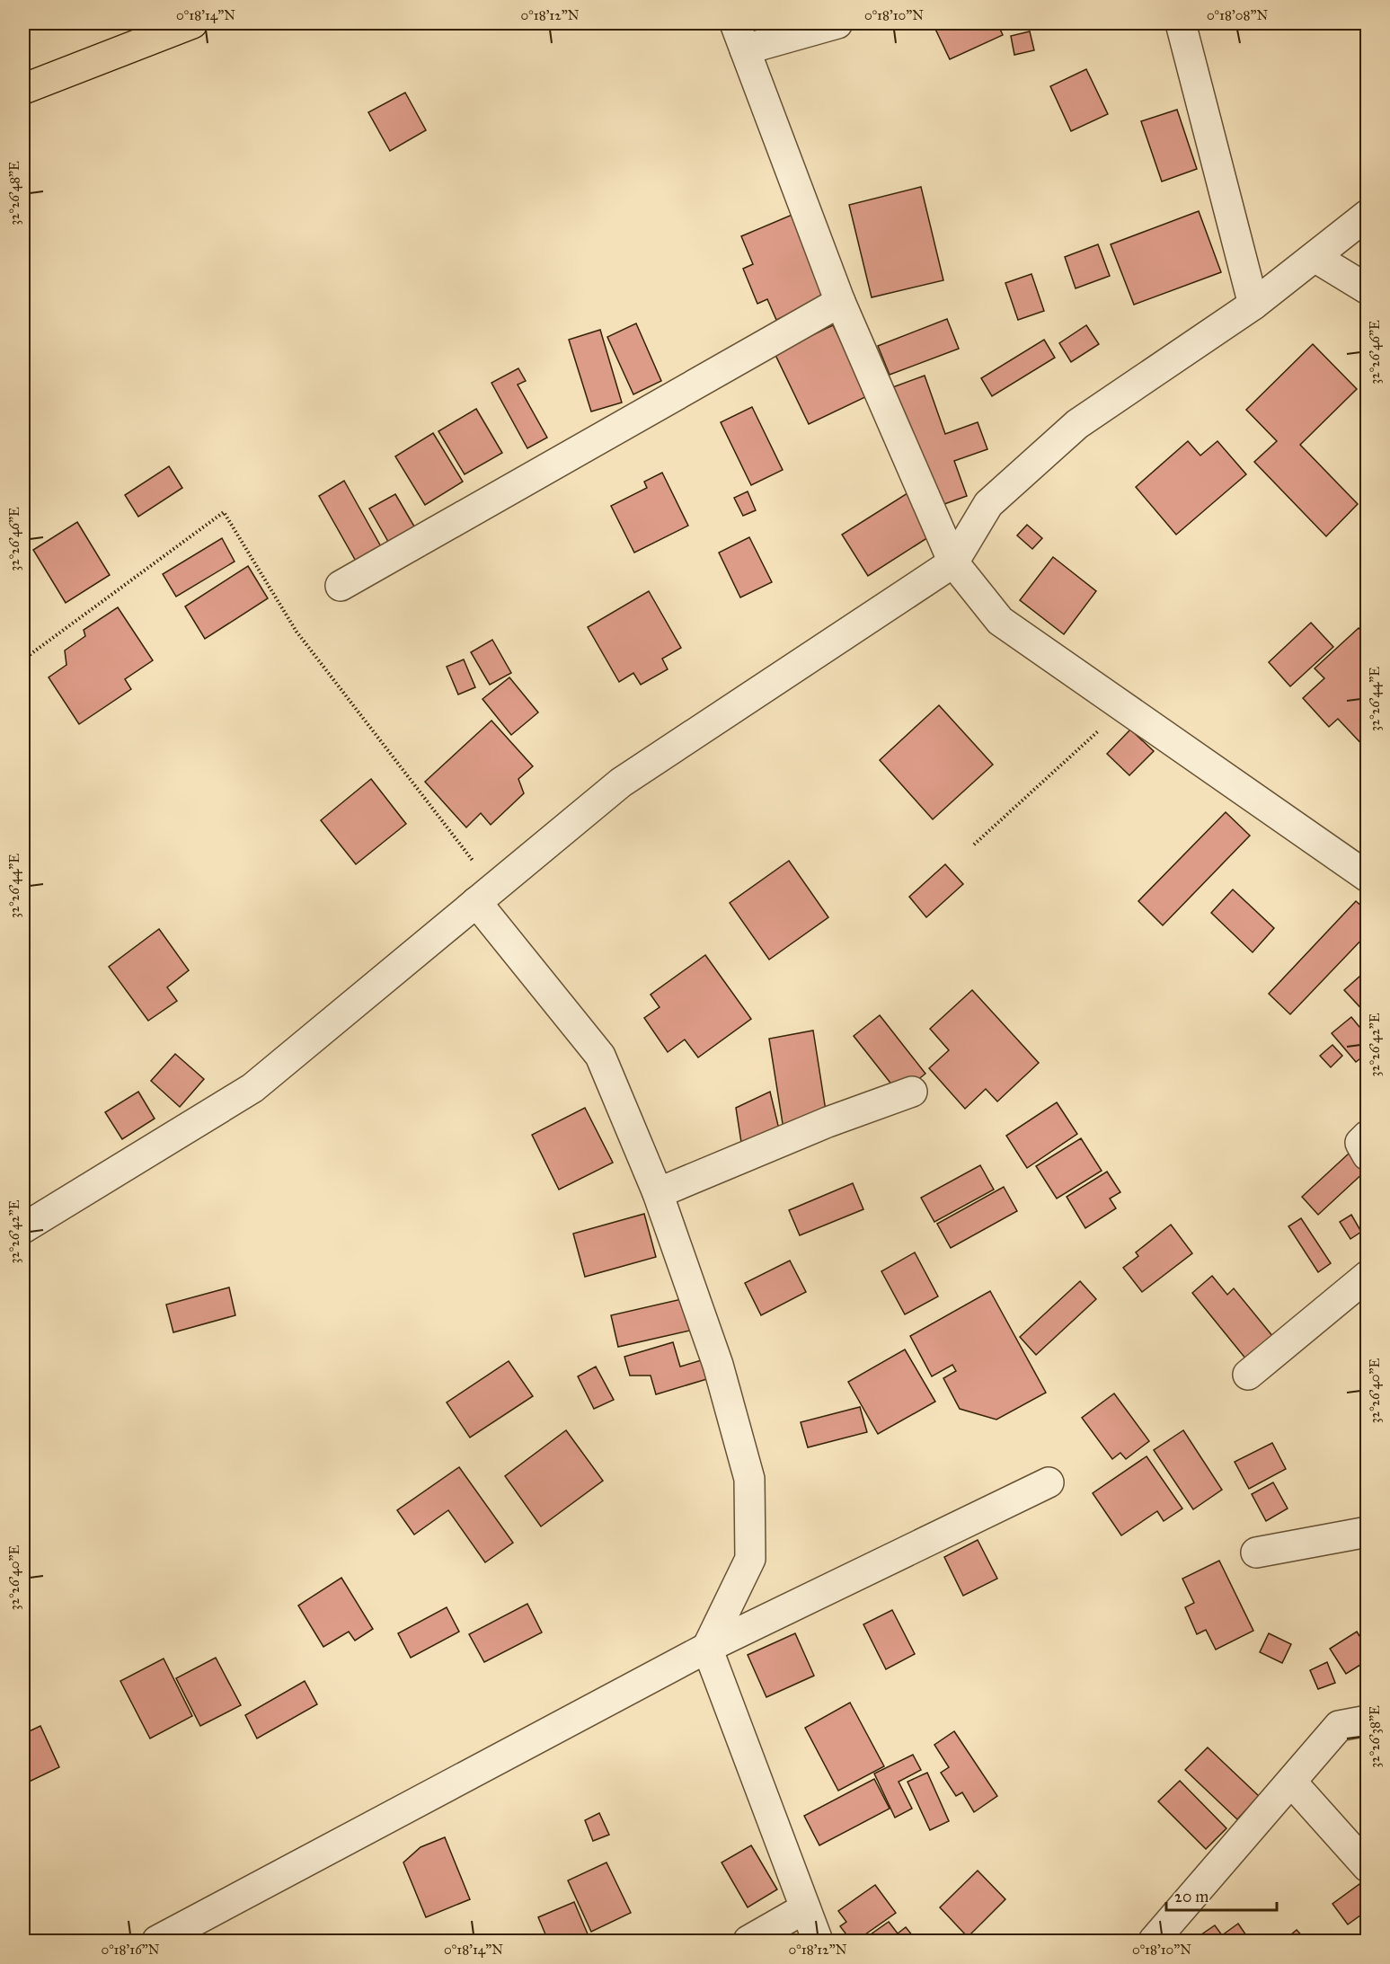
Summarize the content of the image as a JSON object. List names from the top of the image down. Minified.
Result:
{"scale_bar":"20 m","coordinates":["0°18'14\"N","0°18'12\"N","0°18'10\"N","0°18'08\"N","32°26'48\"E","32°26'46\"E","32°26'44\"E","32°26'42\"E","32°26'40\"E","32°26'38\"E","0°18'16\"N"]}
